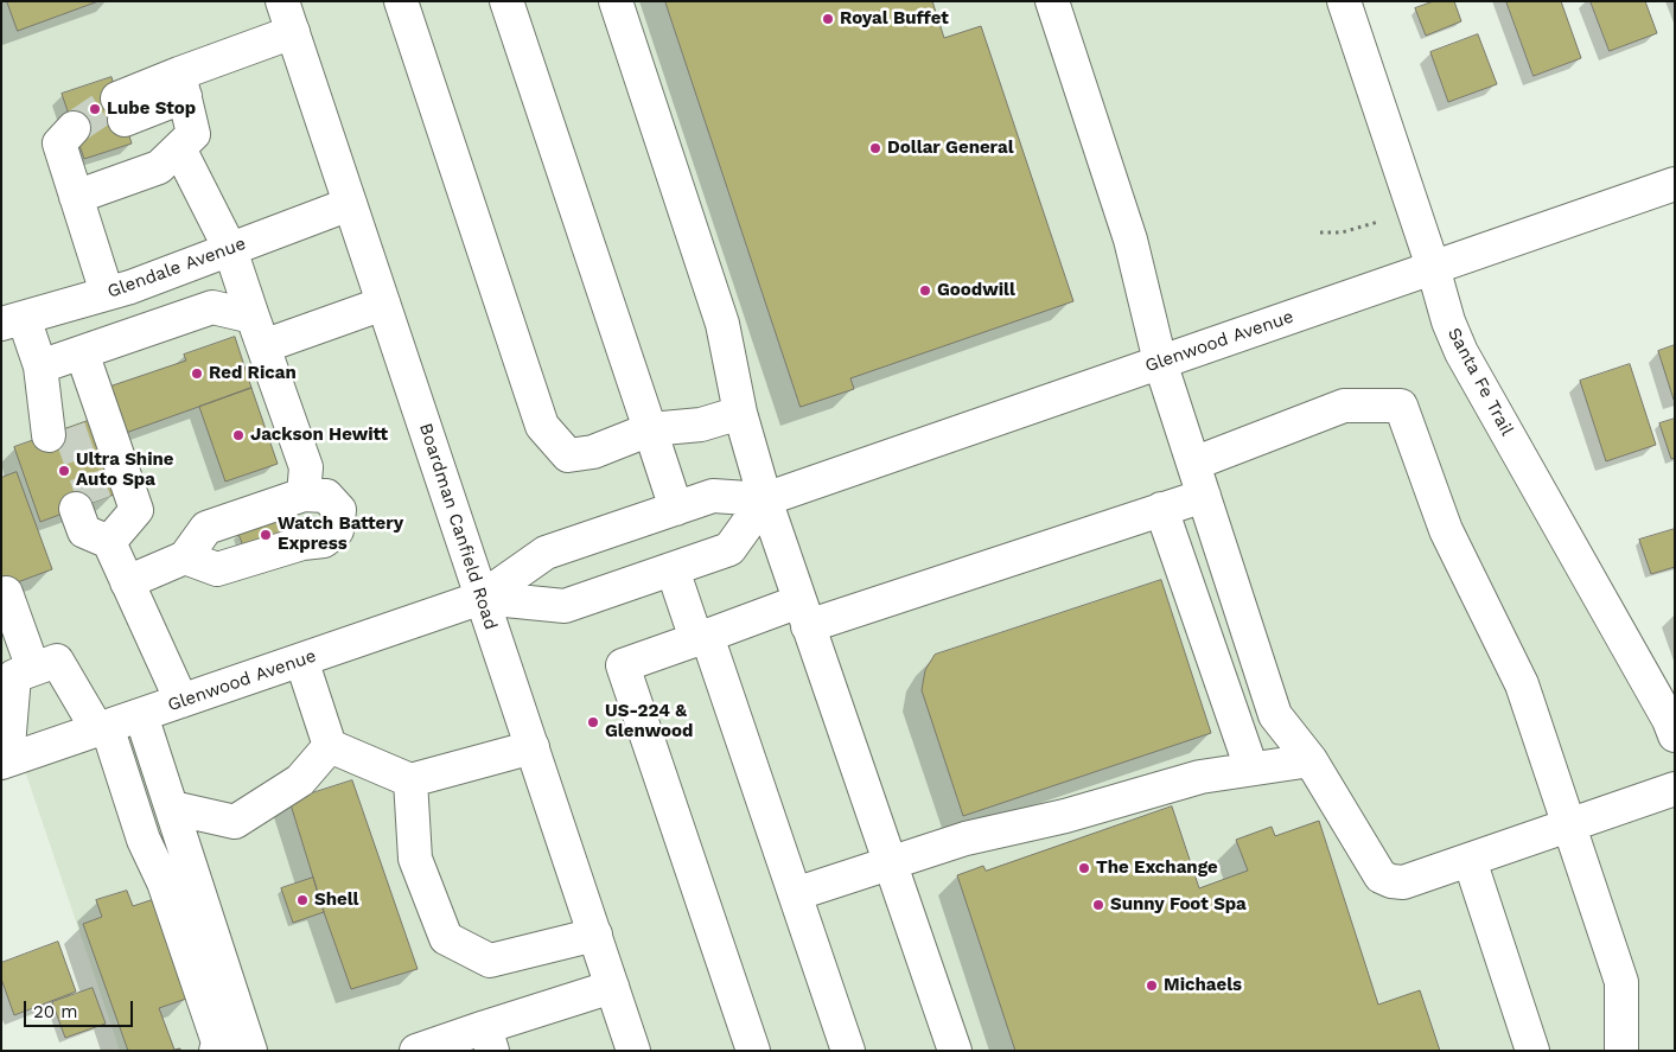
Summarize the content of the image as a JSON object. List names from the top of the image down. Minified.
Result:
{"streets":{"street":["Glendale Avenue","Glenwood Avenue","Santa Fe Trail","Boardman Canfield Road"]},"crossings":[["Glendale Avenue","Boardman Canfield Road"],["Glenwood Avenue","Santa Fe Trail"],["Glenwood Avenue","Boardman Canfield Road"]],"places":["Royal Buffet","Lube Stop","Dollar General","Goodwill","Red Rican","Jackson Hewitt","Ultra Shine Auto Spa","Watch Battery Express","US-224 & Glenwood","The Exchange","Shell","Sunny Foot Spa","Michaels"],"scale_bar":"20 m"}
